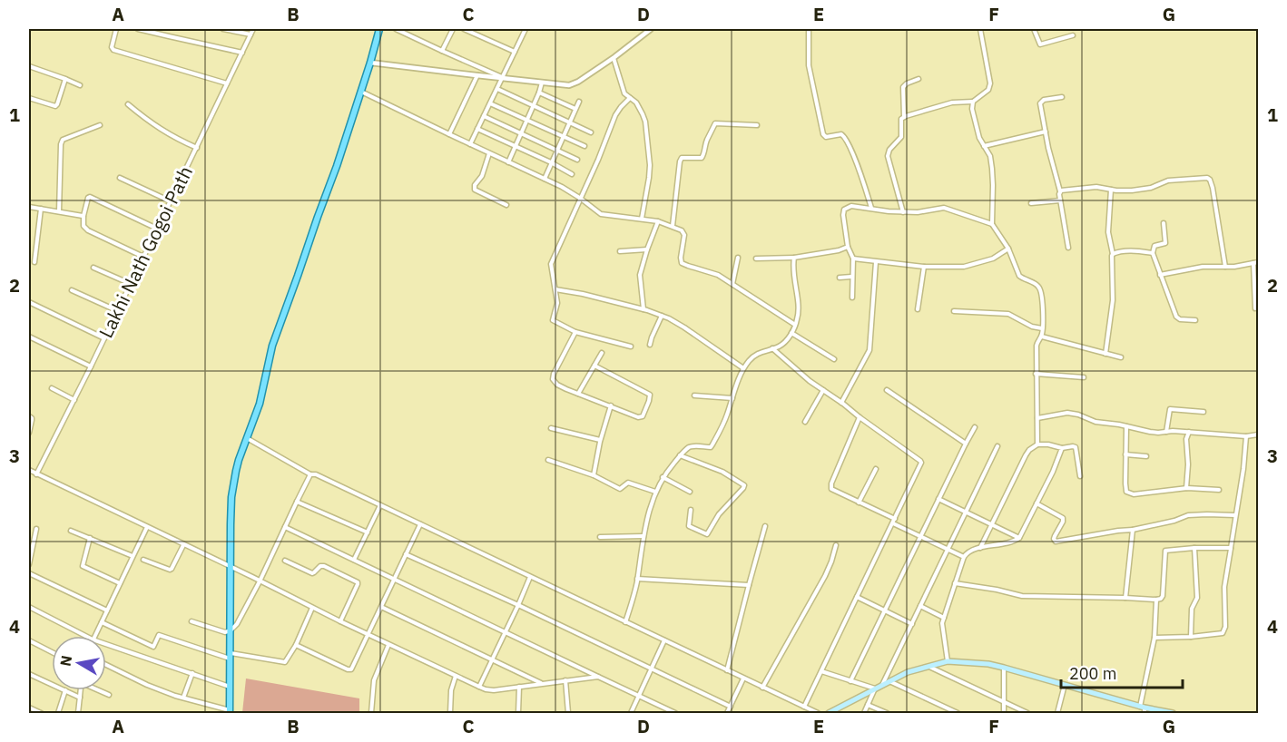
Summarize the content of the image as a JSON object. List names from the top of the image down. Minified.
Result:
{"streets":{"street":["Lakhi Nath Gogoi Path"]},"scale_bar":"200 m","north":"left","grid":{"columns":["A","B","C","D","E","F","G"],"rows":["1","2","3","4"]}}
